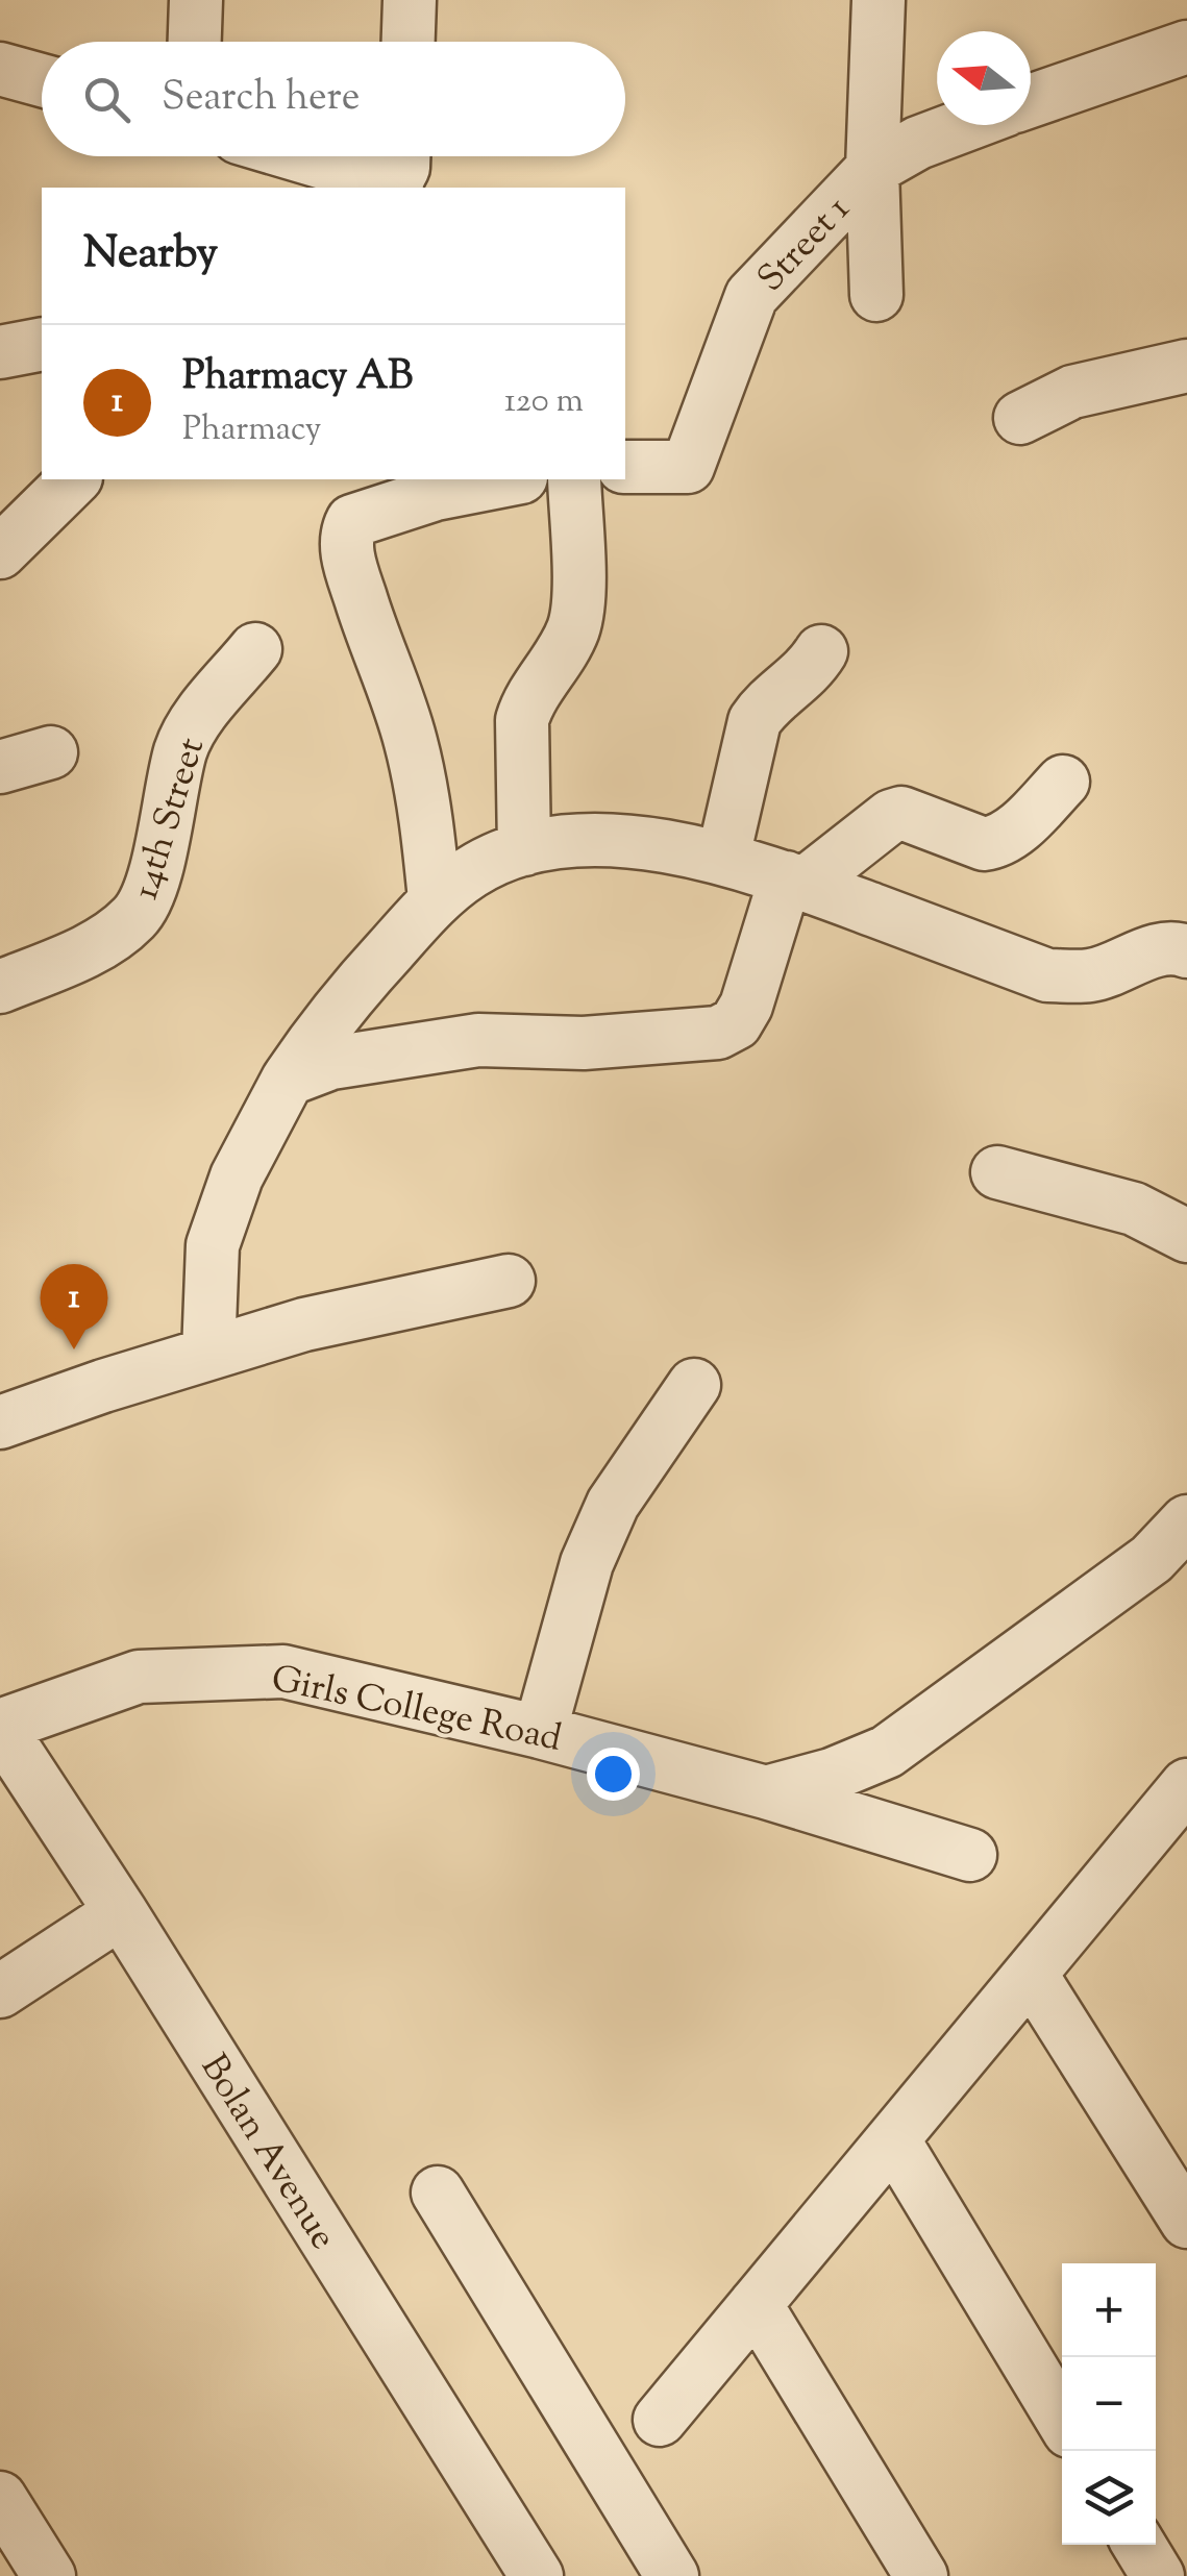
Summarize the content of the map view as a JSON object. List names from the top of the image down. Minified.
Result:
{"streets":{"street":["Street 1","14th Street","Girls College Road","Bolan Avenue"]},"crossings":[["Girls College Road","Bolan Avenue"]],"north":"left","page":{"search":"Search here","heading":"Nearby","list":[{"mark":"1","name":"Pharmacy AB","note":"Pharmacy","value":"120 m"}],"pins":"1","map_buttons":["+","−"]}}
